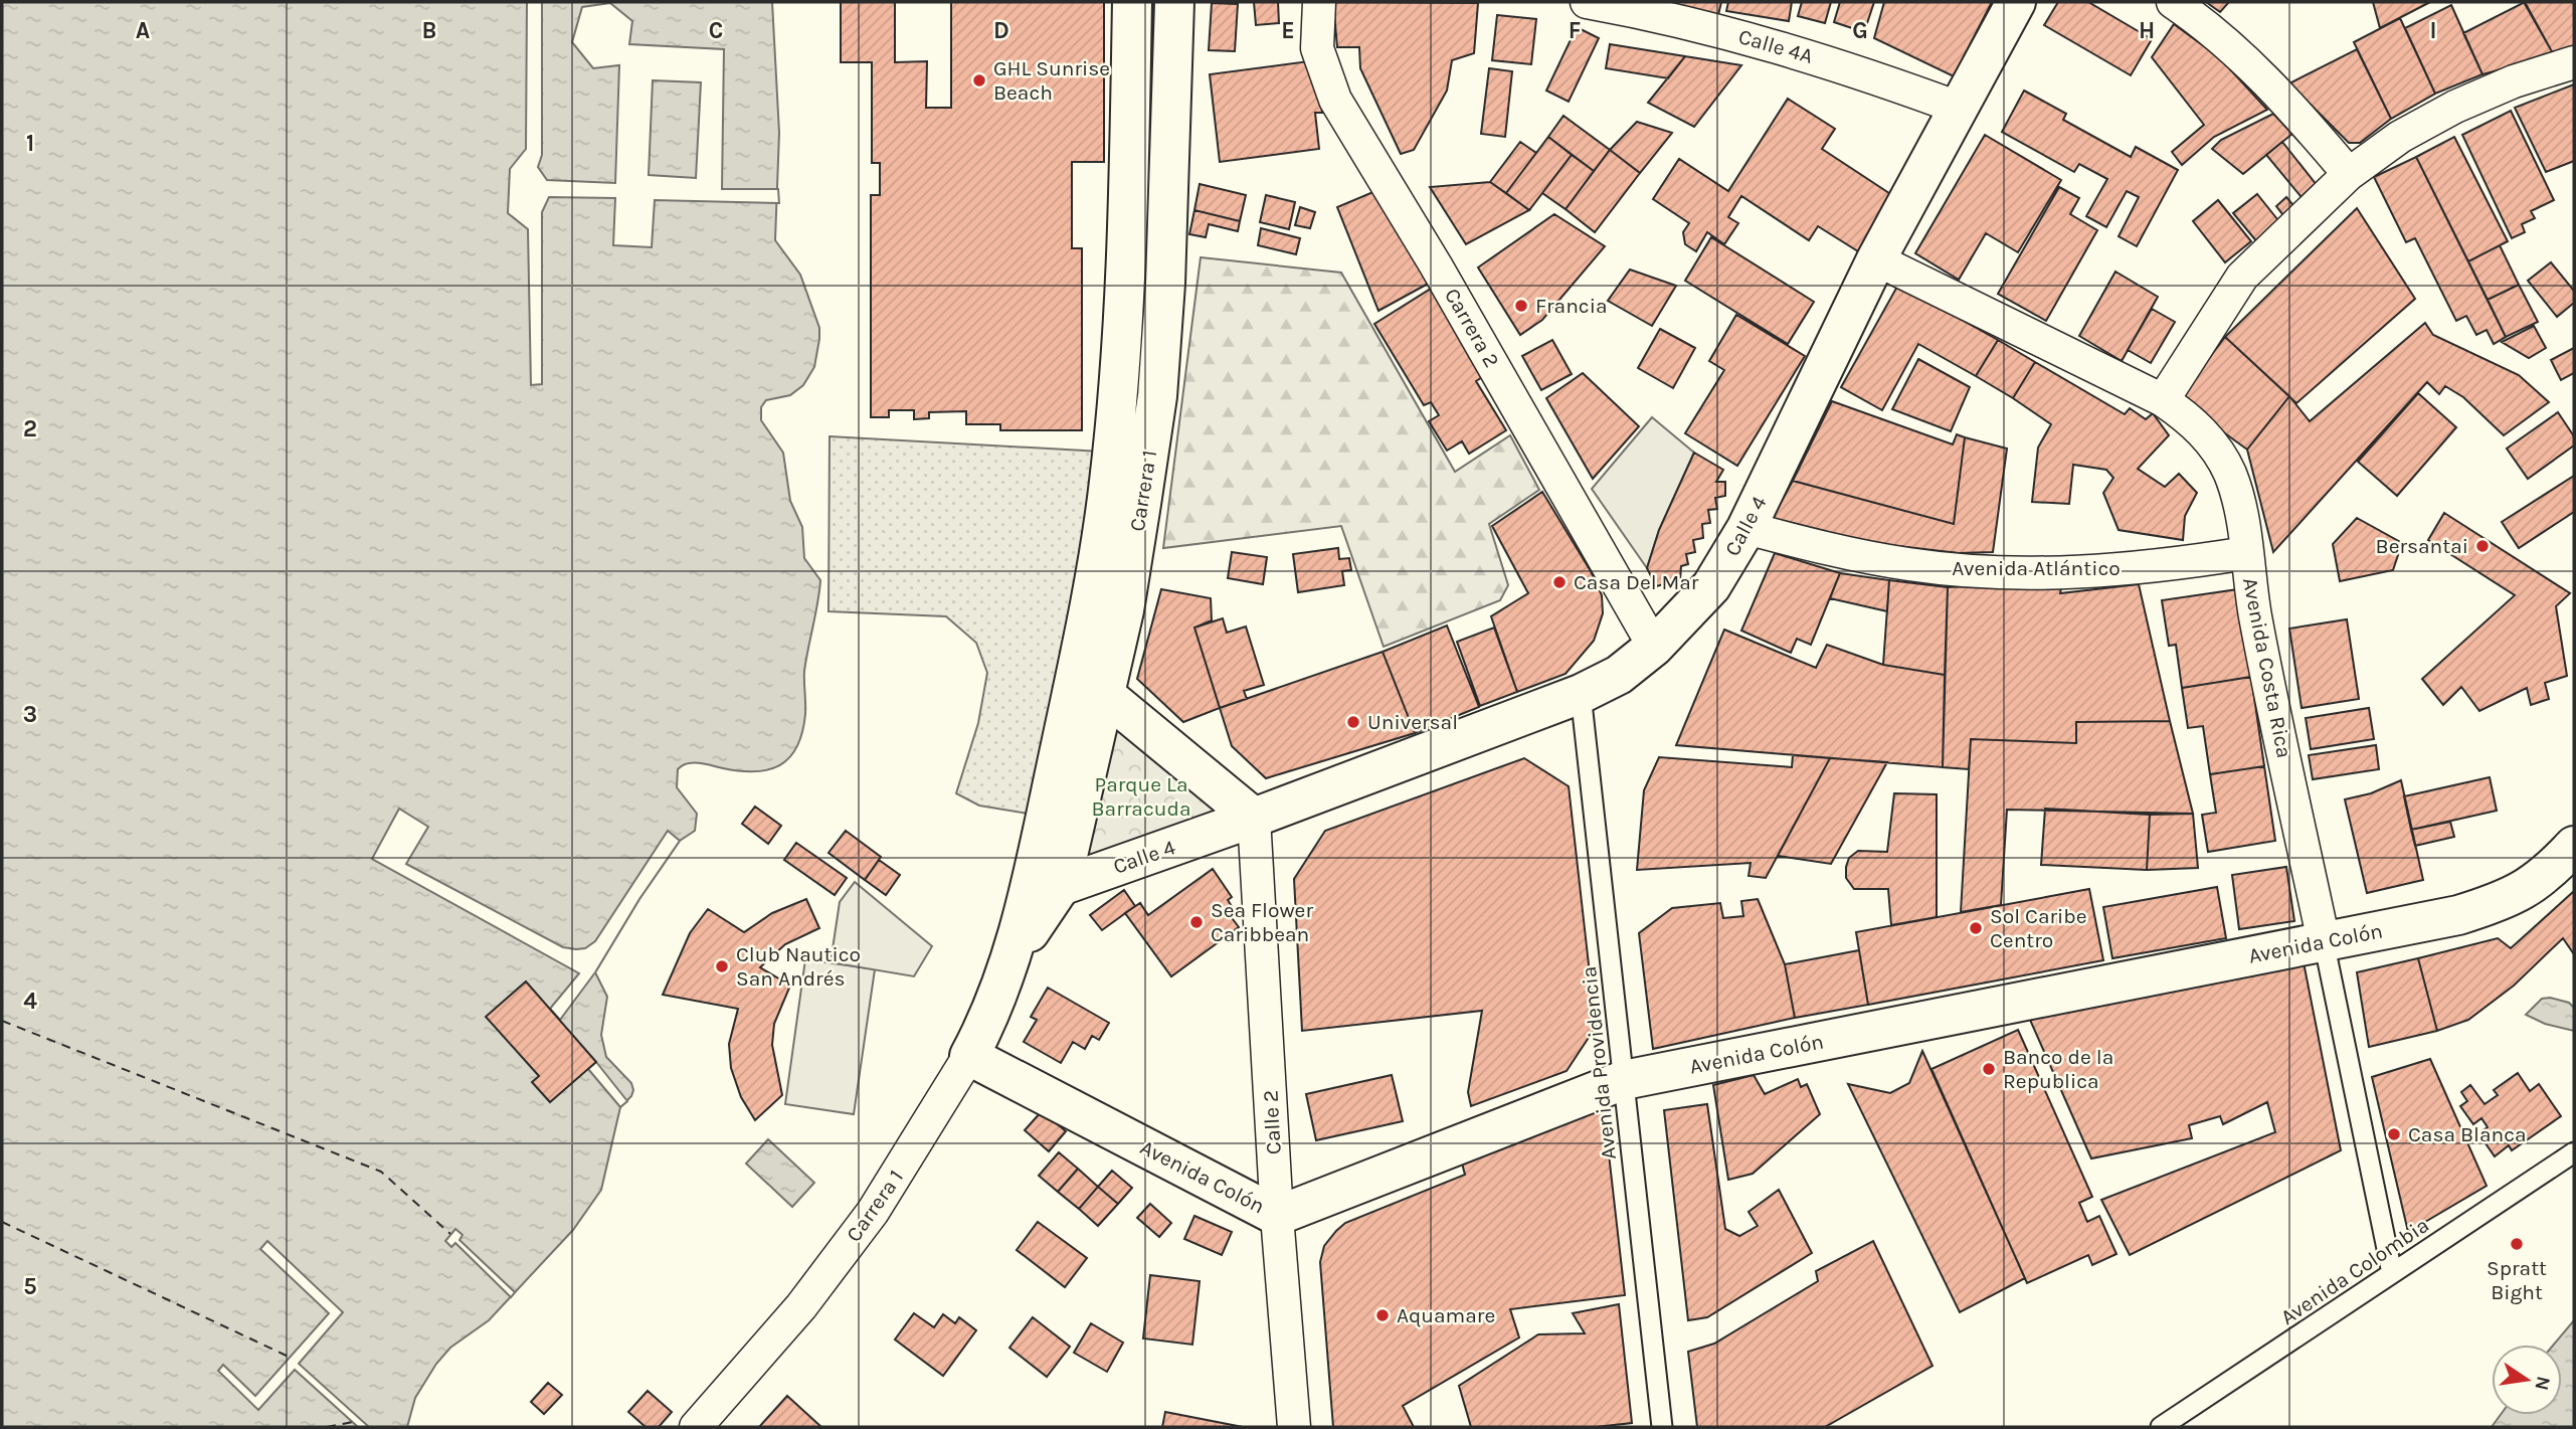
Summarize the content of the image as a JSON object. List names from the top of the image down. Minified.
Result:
{"streets":{"main road":["Carrera 1","Calle 4","Avenida Colón"],"street":["Calle 4A","Carrera 2","Avenida Atlántico","Avenida Costa Rica","Avenida Providencia","Calle 2","Avenida Colombia"]},"crossings":[["Calle 4A","Calle 4"],["Carrera 2","Calle 4"],["Carrera 1","Calle 4"],["Carrera 1","Avenida Colón"],["Calle 4","Avenida Atlántico"],["Calle 4","Avenida Costa Rica"],["Calle 4","Avenida Providencia"],["Calle 4","Calle 2"],["Avenida Atlántico","Avenida Costa Rica"],["Avenida Costa Rica","Avenida Colón"],["Avenida Costa Rica","Avenida Colombia"],["Avenida Colón","Avenida Providencia"],["Avenida Colón","Calle 2"]],"parks":["Parque La Barracuda"],"places":["GHL Sunrise Beach","Francia","Bersantai","Casa Del Mar","Universal","Sea Flower Caribbean","Sol Caribe Centro","Club Nautico San Andrés","Banco de la Republica","Casa Blanca","Spratt Bight","Aquamare"],"north":"right","grid":{"columns":["A","B","C","D","E","F","G","H","I"],"rows":["1","2","3","4","5"]}}
